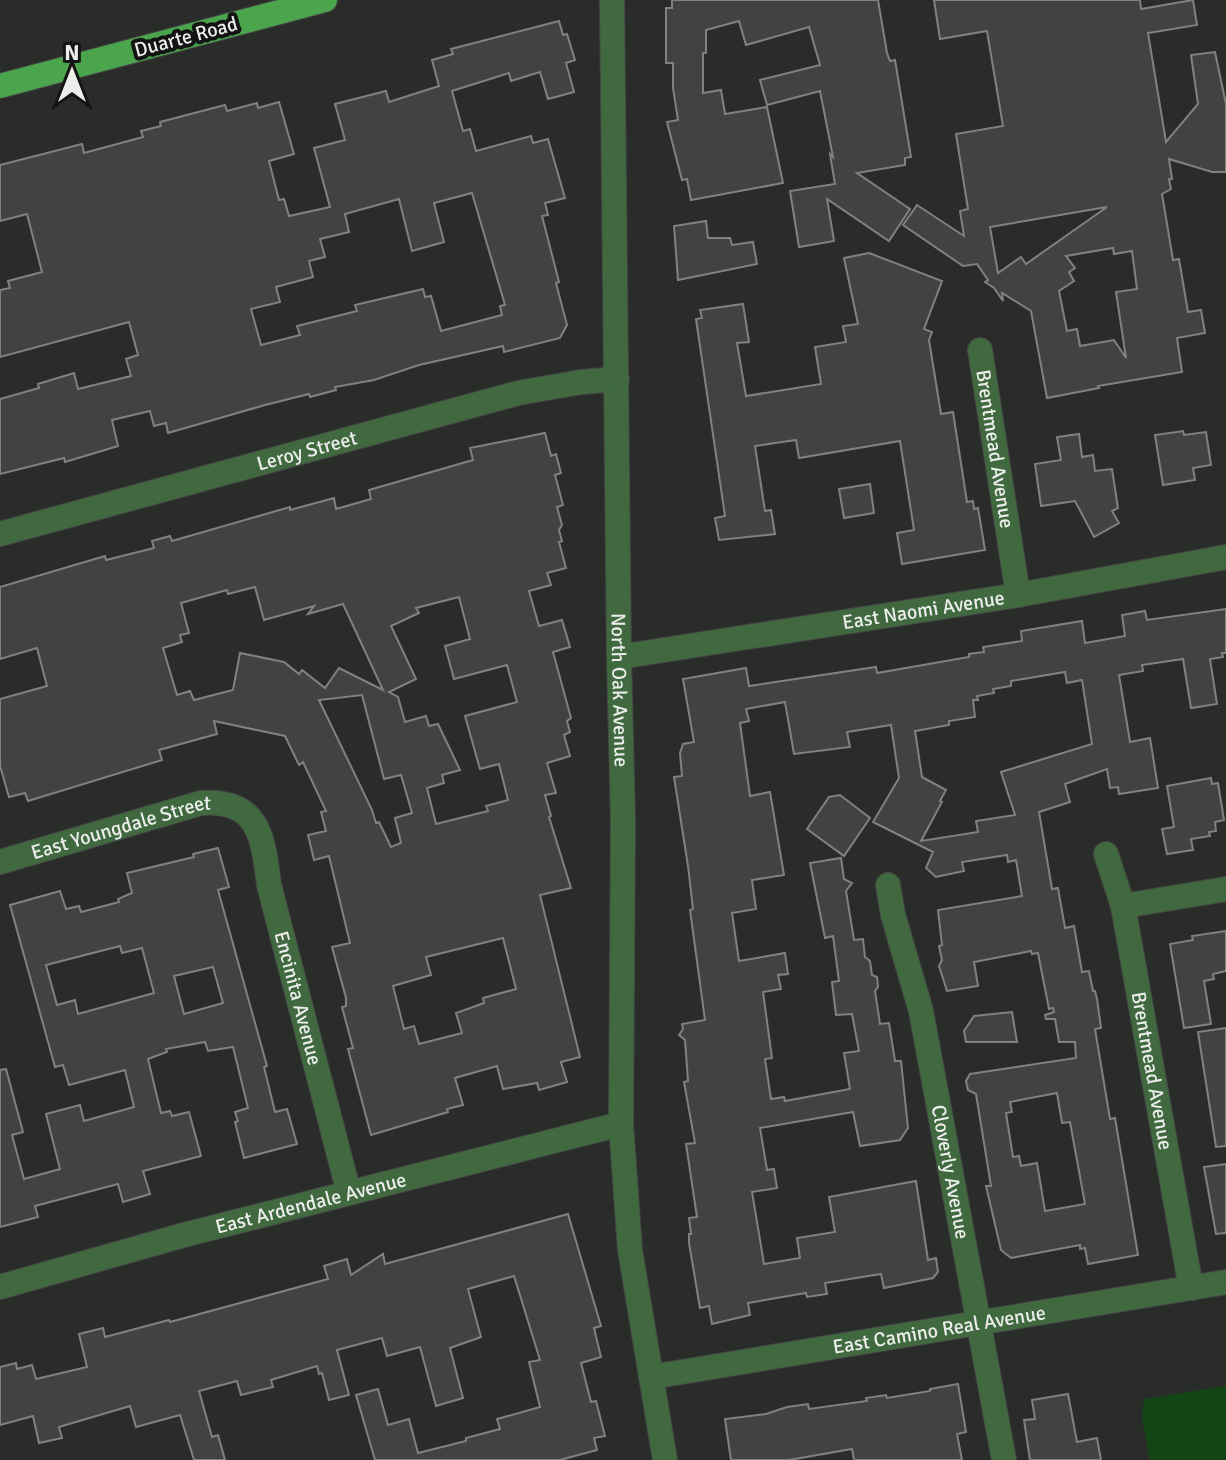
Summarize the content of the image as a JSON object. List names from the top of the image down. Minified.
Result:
{"streets":{"main road":["Duarte Road"],"street":["Brentmead Avenue","Leroy Street","East Naomi Avenue","North Oak Avenue","East Youngdale Street","Encinita Avenue","Cloverly Avenue","East Ardendale Avenue","East Camino Real Avenue"]},"crossings":[["Brentmead Avenue","East Naomi Avenue"],["Brentmead Avenue","East Camino Real Avenue"],["Leroy Street","North Oak Avenue"],["East Naomi Avenue","North Oak Avenue"],["North Oak Avenue","East Ardendale Avenue"],["North Oak Avenue","East Camino Real Avenue"],["East Youngdale Street","Encinita Avenue"],["Encinita Avenue","East Ardendale Avenue"],["Cloverly Avenue","East Camino Real Avenue"]],"north":"top"}
